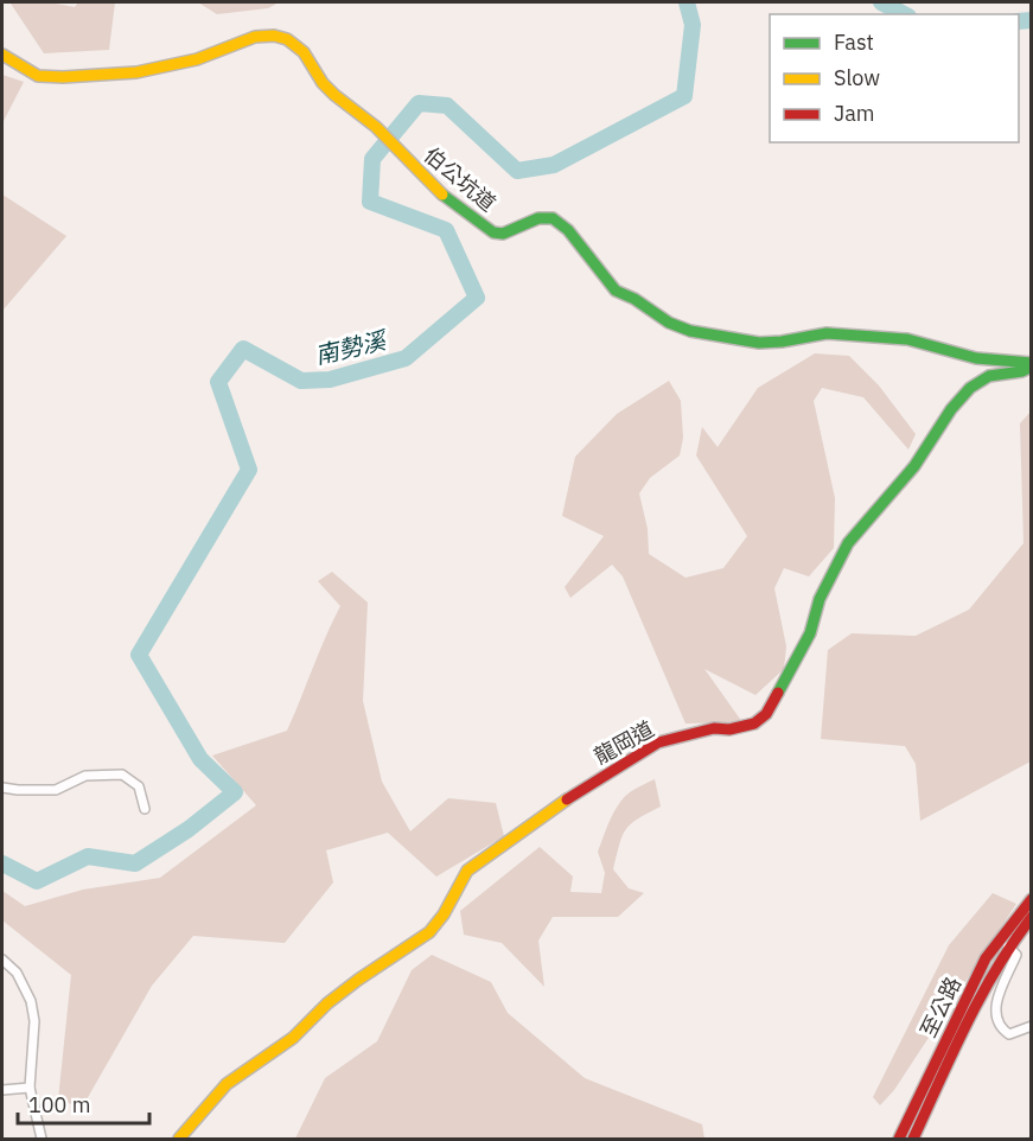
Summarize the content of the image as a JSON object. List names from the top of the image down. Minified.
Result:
{"streets":{"street":["伯公坑道","龍岡道","至公路"]},"crossings":[["伯公坑道","龍岡道"]],"water":["南勢溪"],"legend":["Fast","Slow","Jam"],"scale_bar":"100 m"}
